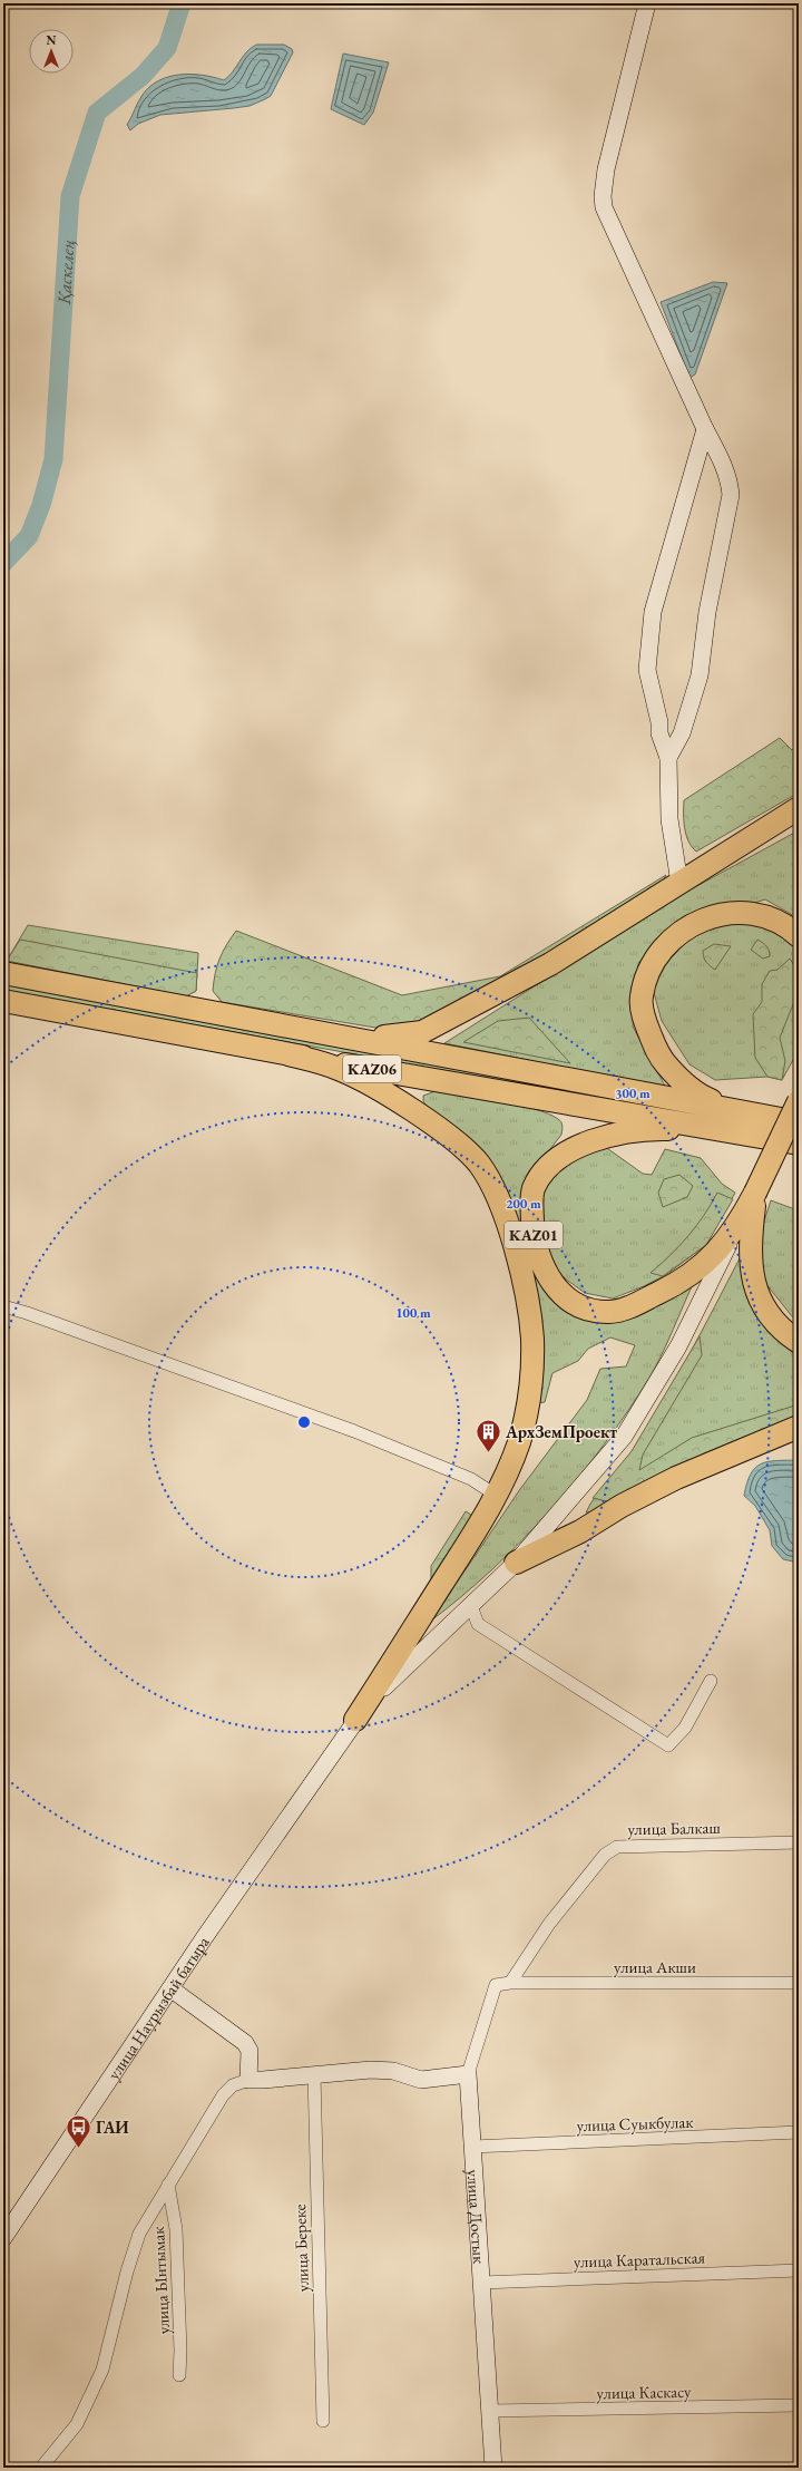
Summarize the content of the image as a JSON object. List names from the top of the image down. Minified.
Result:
{"streets":{"highway":["KАZ06","KАZ01"],"street":["улица Балкаш","улица Акши","улица Наурызбай батыра","улица Суыкбулак","улица Достык","улица Береке","улица Каратальская","улица Ынтымак","улица Каскасу"]},"crossings":[["KАZ06","KАZ01"],["KАZ01","улица Наурызбай батыра"],["улица Балкаш","улица Акши"],["улица Балкаш","улица Достык"],["улица Акши","улица Достык"],["улица Суыкбулак","улица Достык"],["улица Достык","улица Каратальская"],["улица Достык","улица Каскасу"]],"water":["Қаскелең"],"places":{"building":["АрхЗемПроект"],"bus stop":["ГАИ"]},"north":"top","rings":["300 m","200 m","100 m"]}
